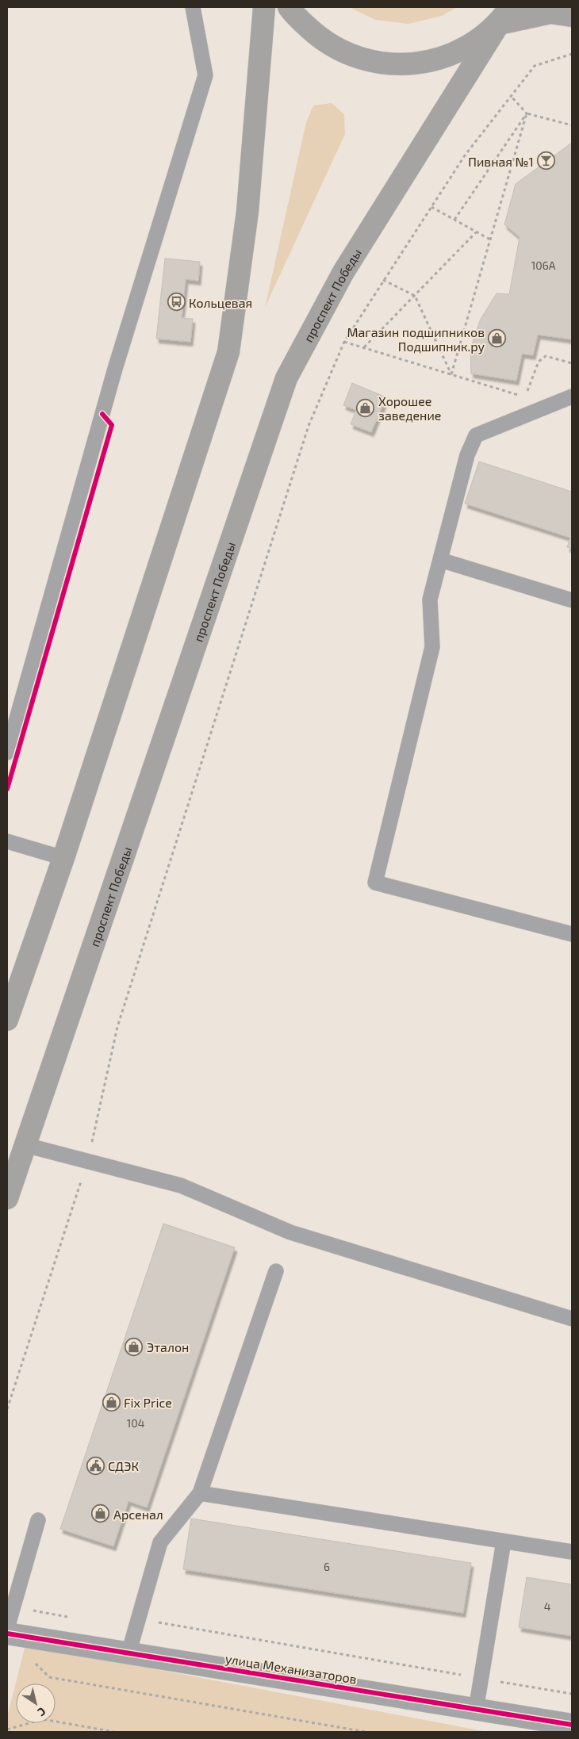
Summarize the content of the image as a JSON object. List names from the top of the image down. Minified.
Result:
{"streets":{"main road":["проспект Победы"],"street":["улица Механизаторов"]},"places":{"bar":["Пивная №1"],"bus stop":["Кольцевая"],"shop":["Магазин подшипников Подшипник.ру","Хорошее заведение","Эталон","Fix Price","Арсенал"],"public building":["СДЭК"]},"house_numbers":["106А","104","6","4"],"north":"bottom right"}
